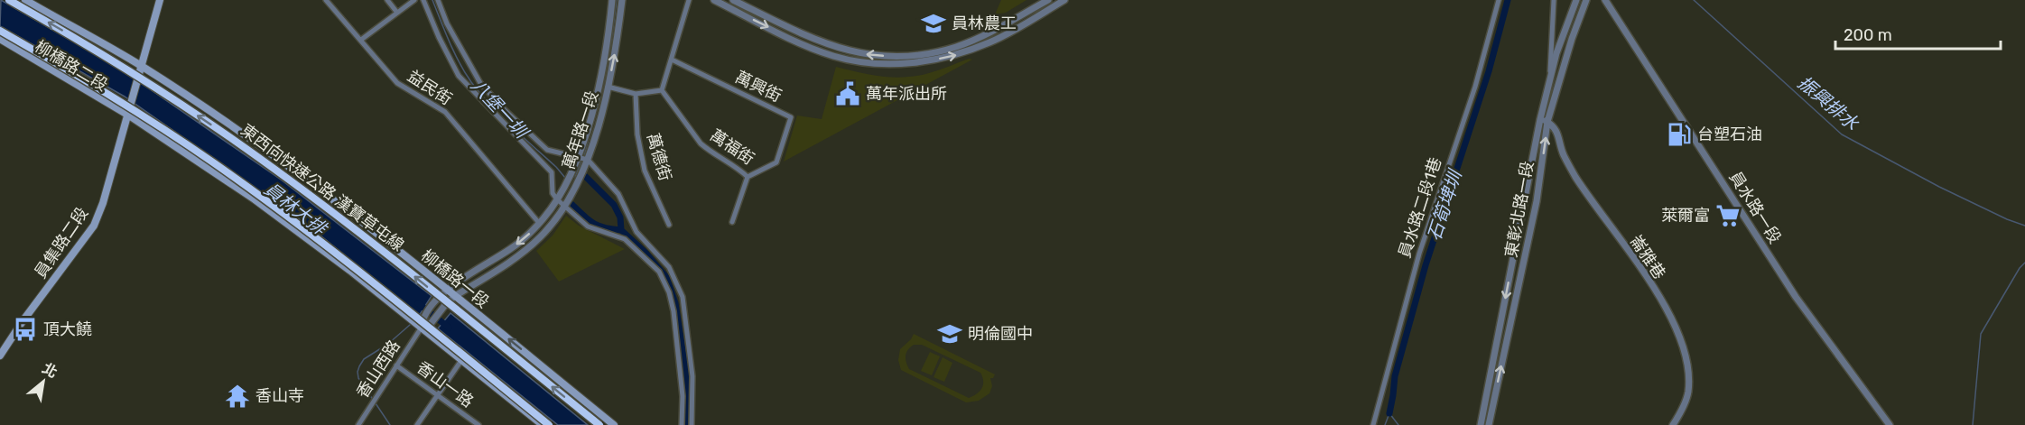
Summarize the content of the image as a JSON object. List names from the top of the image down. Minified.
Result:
{"streets":{"highway":["東西向快速公路 漢寶草屯線"],"main road":["柳橋路二段","員集路二段","柳橋路一段"],"street":["萬興街","益民街","萬年路一段","萬福街","萬德街","員水路二段1巷","員水路一段","東彰北路一段","崙雅巷","香山西路","香山一路"]},"crossings":[["柳橋路二段","員集路二段"],["柳橋路二段","柳橋路一段"],["萬興街","萬福街"],["益民街","萬年路一段"],["萬年路一段","柳橋路一段"],["萬年路一段","香山西路"],["東彰北路一段","崙雅巷"],["員集路二段","柳橋路一段"],["香山西路","香山一路"]],"water":["振興排水","八堡一圳","石筍埤圳","員林大排"],"places":{"school or university":["員林農工","明倫國中"],"public building":["萬年派出所"],"fuel station":["台塑石油"],"supermarket":["萊爾富"],"bus stop":["頂大饒"],"temple":["香山寺"]},"scale_bar":"200 m","north":"top right"}
